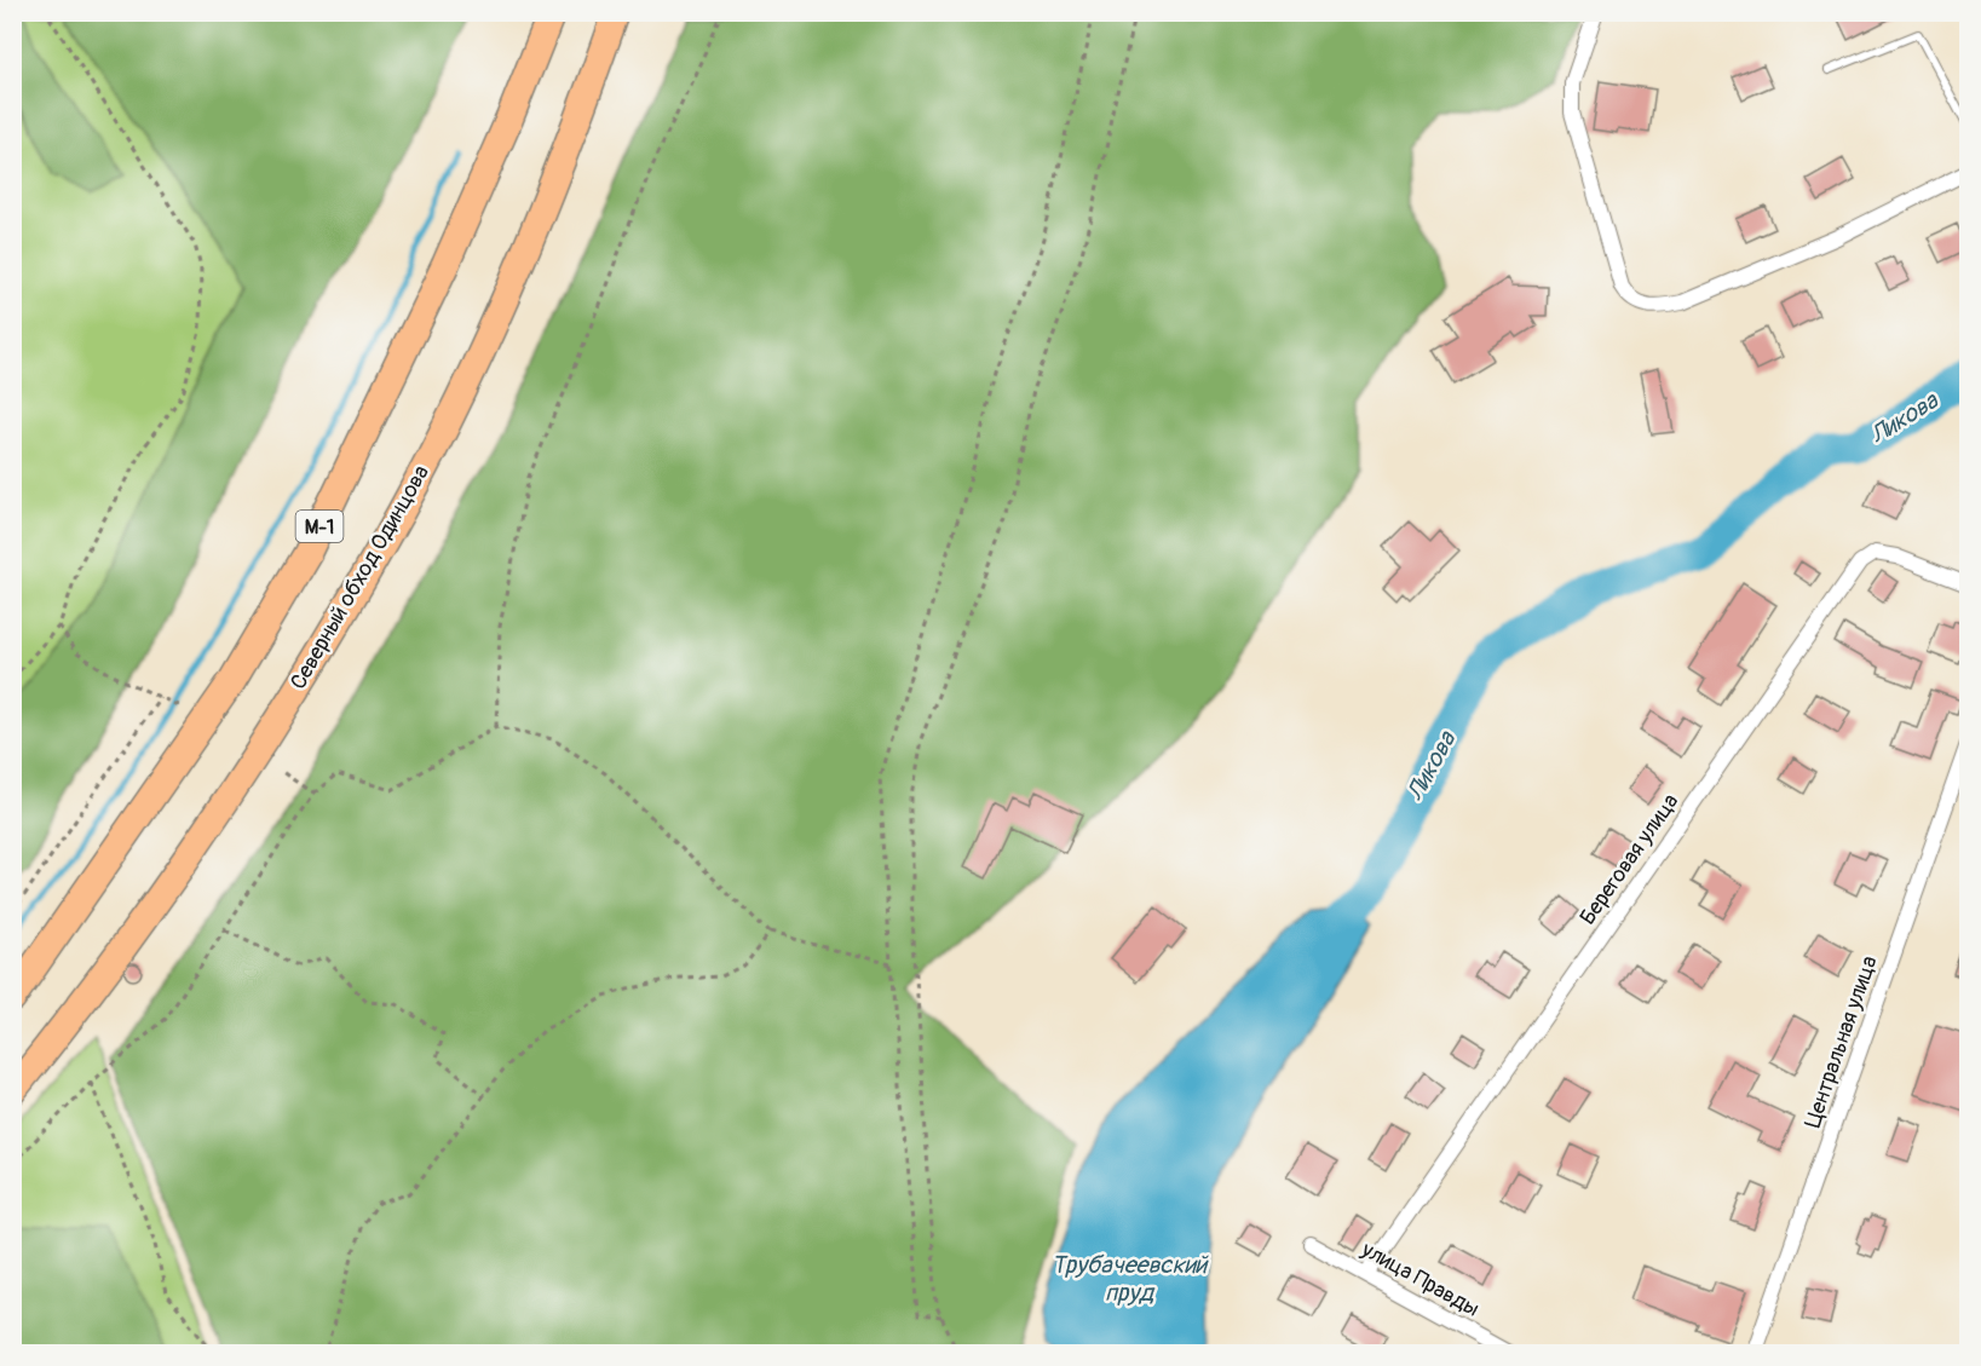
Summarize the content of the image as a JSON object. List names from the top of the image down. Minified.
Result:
{"streets":{"highway":["М-1","Северный обход Одинцова"],"street":["Береговая улица","Центральная улица","улица Правды"]},"crossings":[["Береговая улица","улица Правды"]],"water":["Ликова","Трубачеевский пруд"]}
